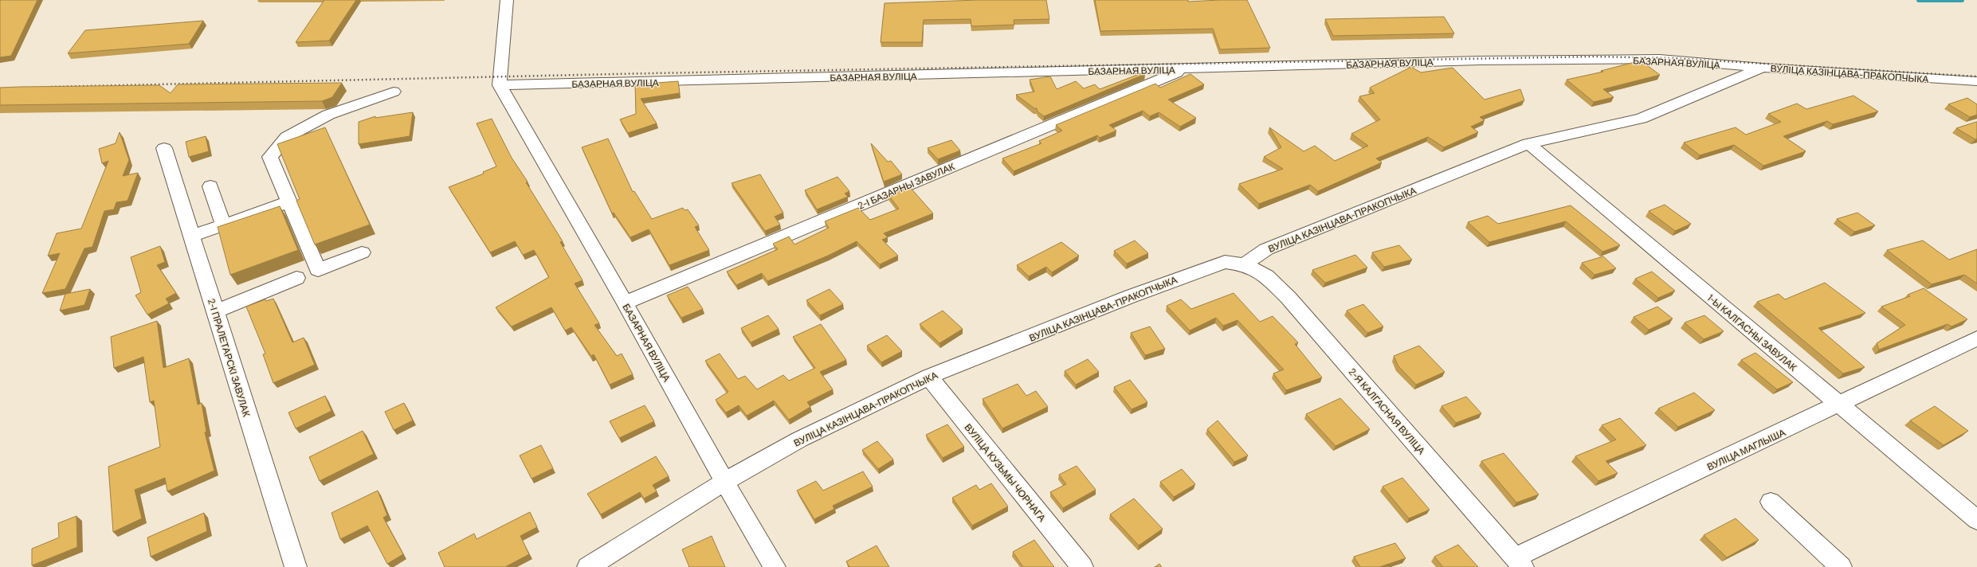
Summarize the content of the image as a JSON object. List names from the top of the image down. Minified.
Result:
{"streets":{"street":["БАЗАРНАЯ ВУЛІЦА","ВУЛІЦА КАЗІНЦАВА-ПРАКОПЧЫКА","2-І БАЗАРНЫ ЗАВУЛАК","1-Ы КАЛГАСНЫ ЗАВУЛАК","2-І ПРАЛЕТАРСКІ ЗАВУЛАК","2-Я КАЛГАСНАЯ ВУЛІЦА","ВУЛІЦА МАГЛЫША","ВУЛІЦА КУЗЬМЫ ЧОРНАГА"]},"crossings":[["БАЗАРНАЯ ВУЛІЦА","ВУЛІЦА КАЗІНЦАВА-ПРАКОПЧЫКА"],["БАЗАРНАЯ ВУЛІЦА","2-І БАЗАРНЫ ЗАВУЛАК"],["ВУЛІЦА КАЗІНЦАВА-ПРАКОПЧЫКА","1-Ы КАЛГАСНЫ ЗАВУЛАК"],["ВУЛІЦА КАЗІНЦАВА-ПРАКОПЧЫКА","2-Я КАЛГАСНАЯ ВУЛІЦА"],["ВУЛІЦА КАЗІНЦАВА-ПРАКОПЧЫКА","ВУЛІЦА КУЗЬМЫ ЧОРНАГА"],["1-Ы КАЛГАСНЫ ЗАВУЛАК","ВУЛІЦА МАГЛЫША"],["2-Я КАЛГАСНАЯ ВУЛІЦА","ВУЛІЦА МАГЛЫША"]]}
